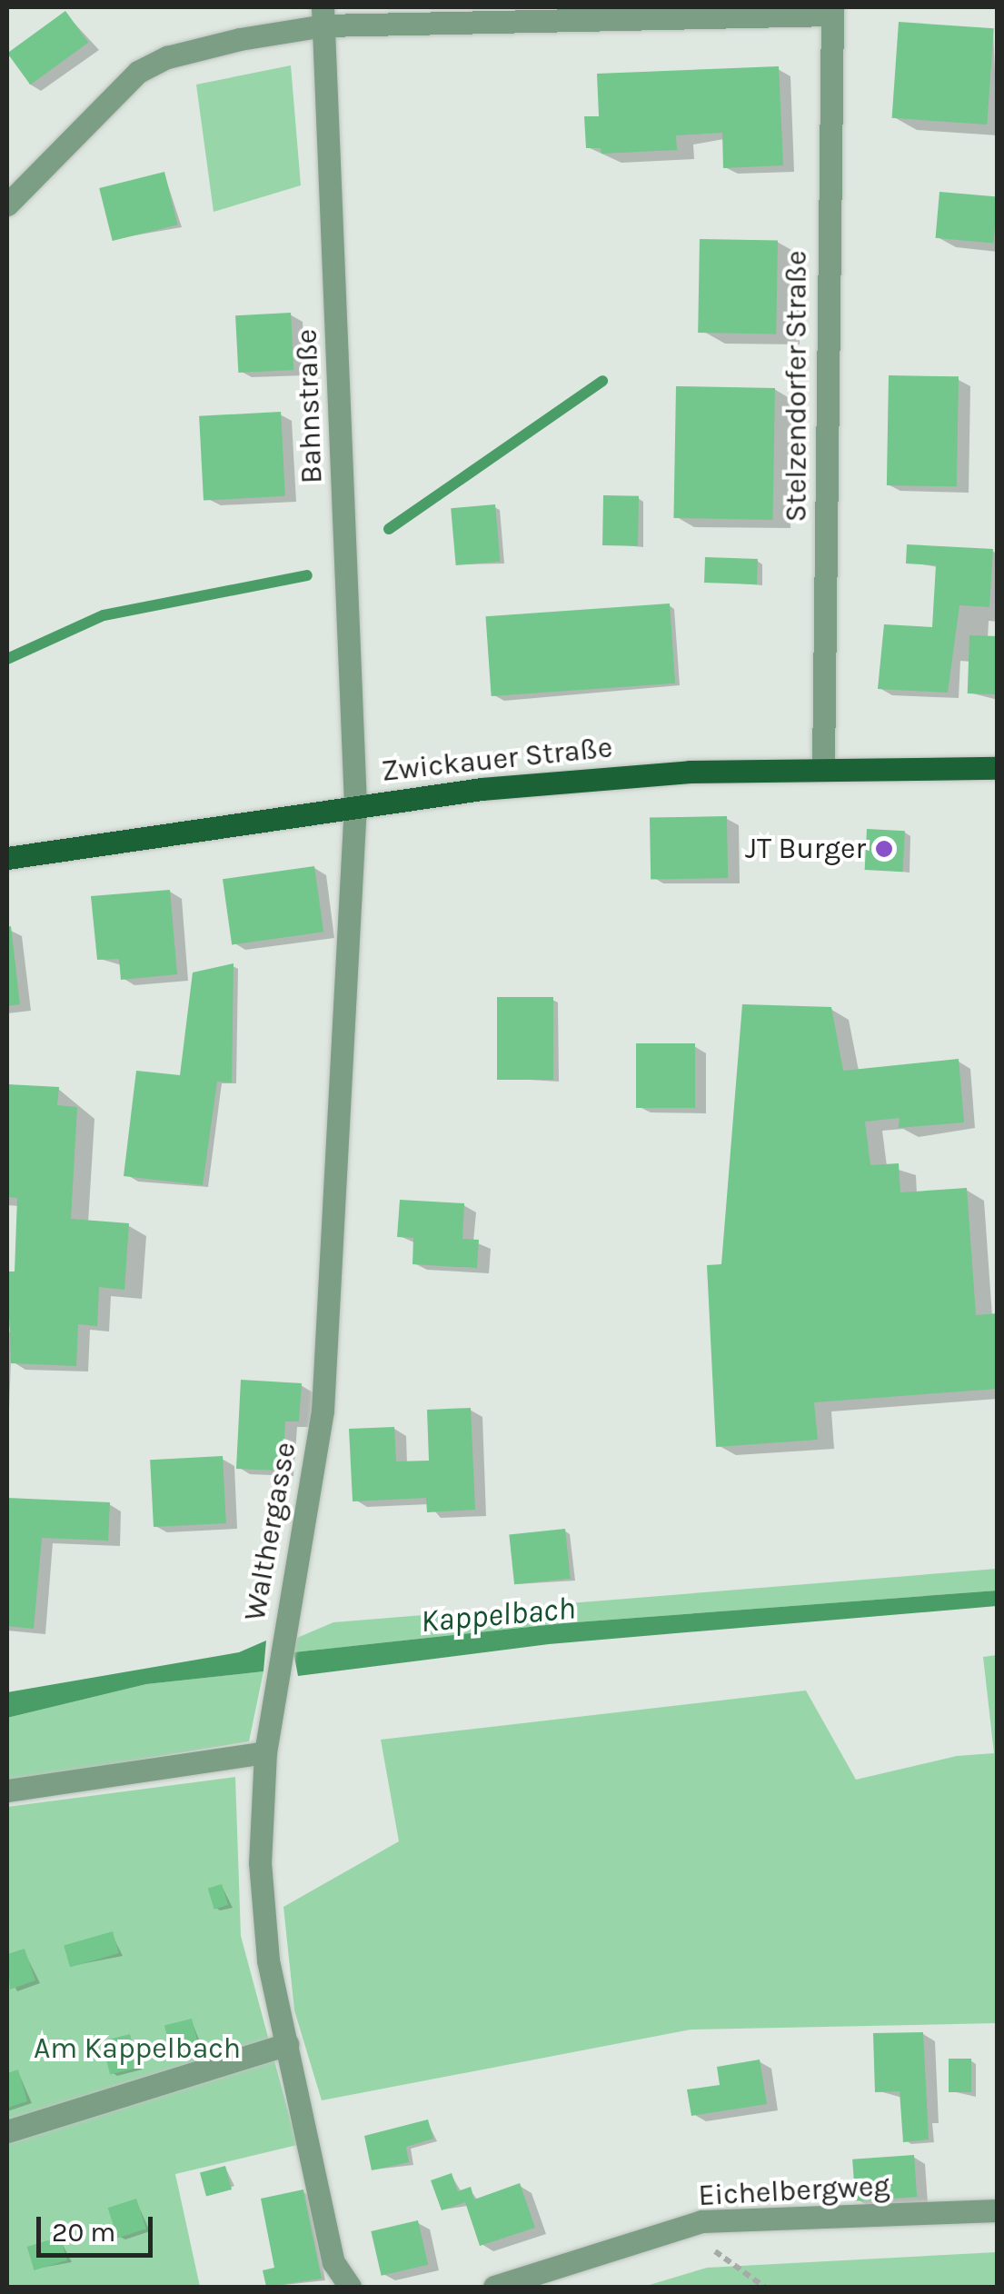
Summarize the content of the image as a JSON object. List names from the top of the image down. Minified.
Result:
{"streets":{"main road":["Zwickauer Straße"],"street":["Stelzendorfer Straße","Bahnstraße","Walthergasse","Eichelbergweg"]},"crossings":[["Stelzendorfer Straße","Zwickauer Straße"],["Bahnstraße","Zwickauer Straße"],["Bahnstraße","Walthergasse"],["Zwickauer Straße","Walthergasse"]],"water":["Kappelbach"],"parks":["Am Kappelbach"],"places":["JT Burger"],"scale_bar":"20 m"}
